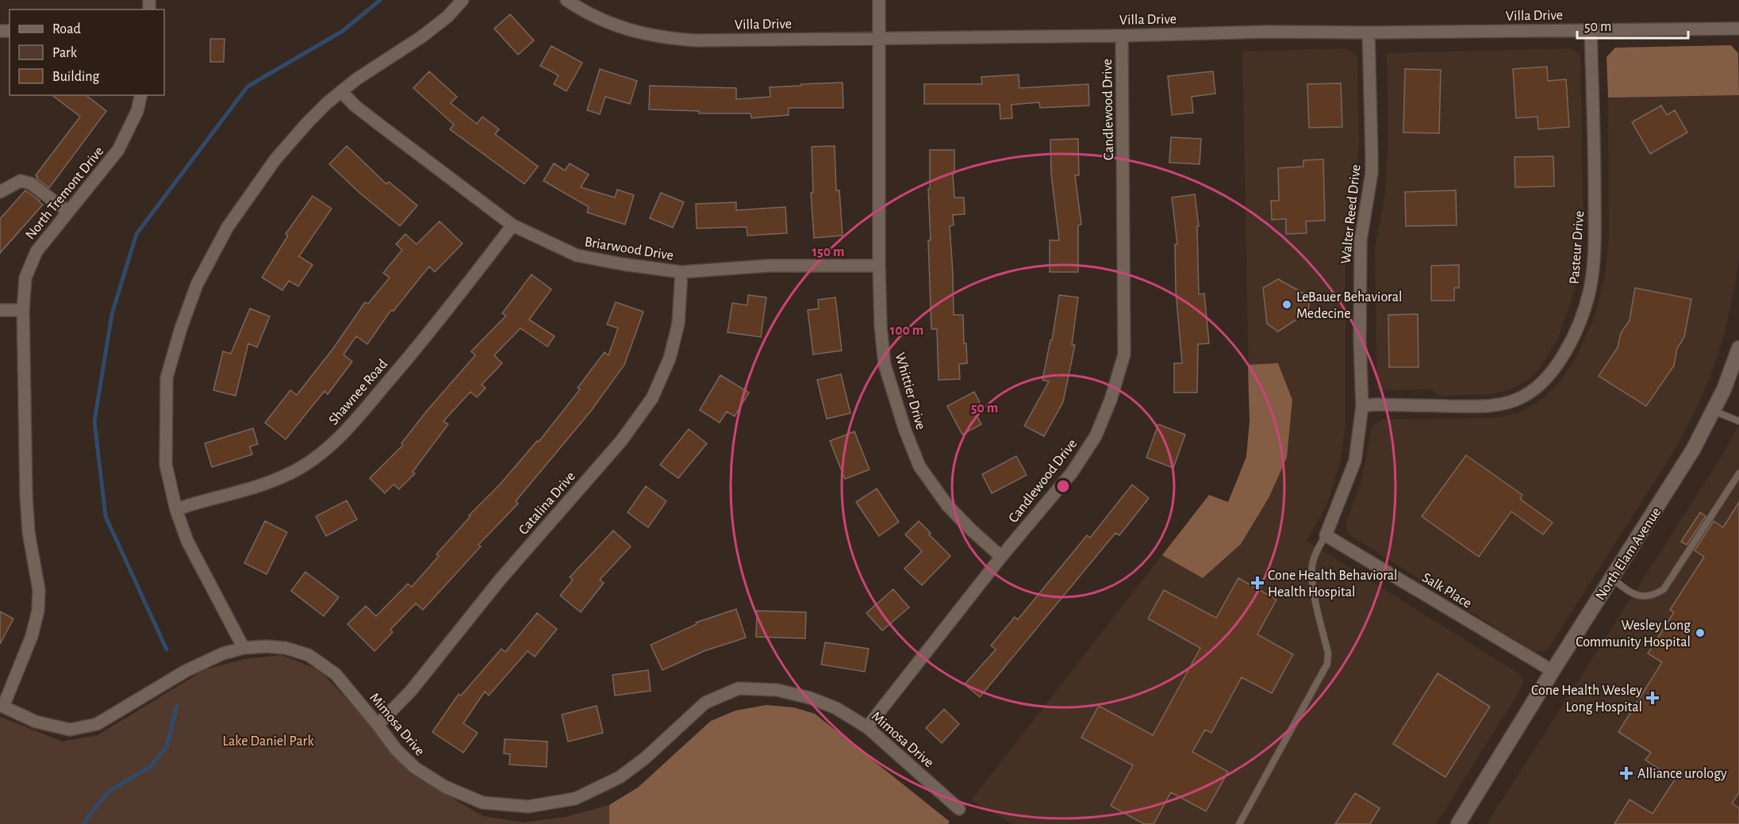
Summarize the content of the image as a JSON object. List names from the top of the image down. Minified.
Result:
{"streets":{"street":["Villa Drive","Candlewood Drive","North Tremont Drive","Walter Reed Drive","Pasteur Drive","Briarwood Drive","Whittier Drive","Shawnee Road","Catalina Drive","North Elam Avenue","Salk Place","Mimosa Drive"]},"crossings":[["Villa Drive","Candlewood Drive"],["Villa Drive","Walter Reed Drive"],["Villa Drive","Pasteur Drive"],["Villa Drive","Whittier Drive"],["Candlewood Drive","Whittier Drive"],["Candlewood Drive","Mimosa Drive"],["North Tremont Drive","Mimosa Drive"],["Walter Reed Drive","Pasteur Drive"],["Walter Reed Drive","Salk Place"],["Briarwood Drive","Whittier Drive"],["Briarwood Drive","Shawnee Road"],["Briarwood Drive","Catalina Drive"],["Catalina Drive","Mimosa Drive"],["North Elam Avenue","Salk Place"]],"parks":["Lake Daniel Park"],"places":{"other":["LeBauer Behavioral Medecine","Wesley Long Community Hospital"],"health":["Cone Health Behavioral Health Hospital","Cone Health Wesley Long Hospital","Alliance urology"]},"legend":["Road","Park","Building"],"scale_bar":"50 m","rings":["150 m","100 m","50 m"]}
